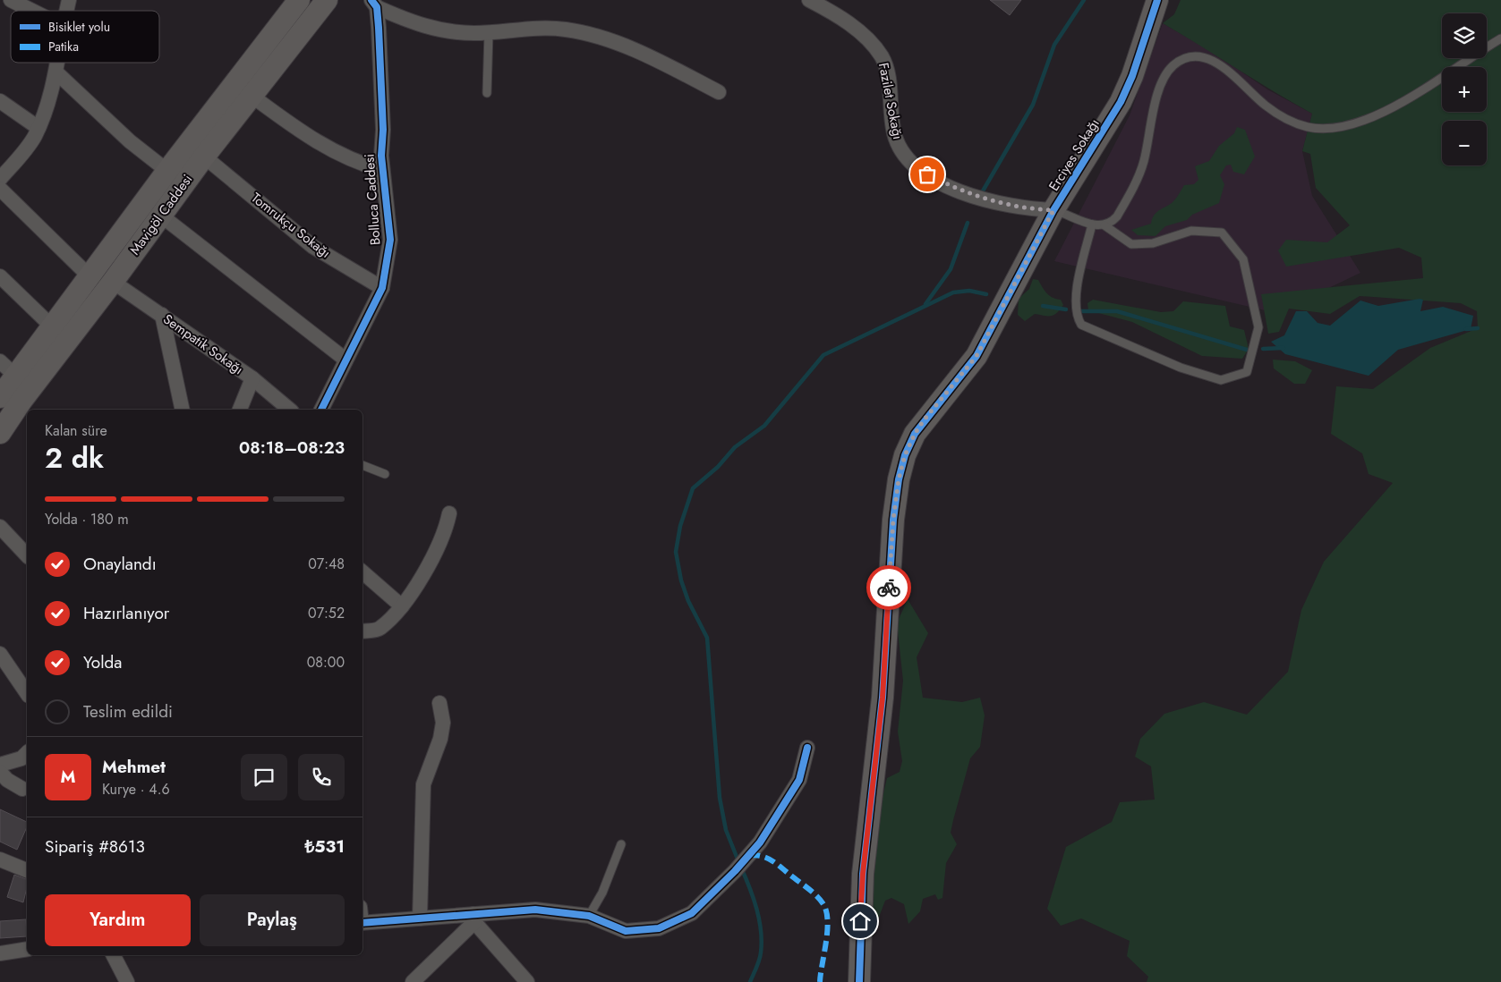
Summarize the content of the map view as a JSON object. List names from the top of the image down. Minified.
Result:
{"streets":{"street":["Fazilet Sokağı","Erciyes Sokağı","Bolluca Caddesi","Mavigöl Caddesi","Tomrukçu Sokağı","Sempatik Sokağı"]},"crossings":[["Fazilet Sokağı","Erciyes Sokağı"],["Bolluca Caddesi","Tomrukçu Sokağı"],["Mavigöl Caddesi","Tomrukçu Sokağı"],["Mavigöl Caddesi","Sempatik Sokağı"]],"legend":["Bisiklet yolu","Patika"],"page":{"map_buttons":["+","−"],"heading":["2 dk","Kalan süre","08:18–08:23"],"panel":["Mehmet","Kurye · 4.6","Sipariş #8613","₺531"],"bar":"Yolda · 180 m","list":[["Onaylandı","07:48"],["Hazırlanıyor","07:52"],["Yolda","08:00"],"Teslim edildi"],"round":"M","buttons":["Yardım","Paylaş"]}}
